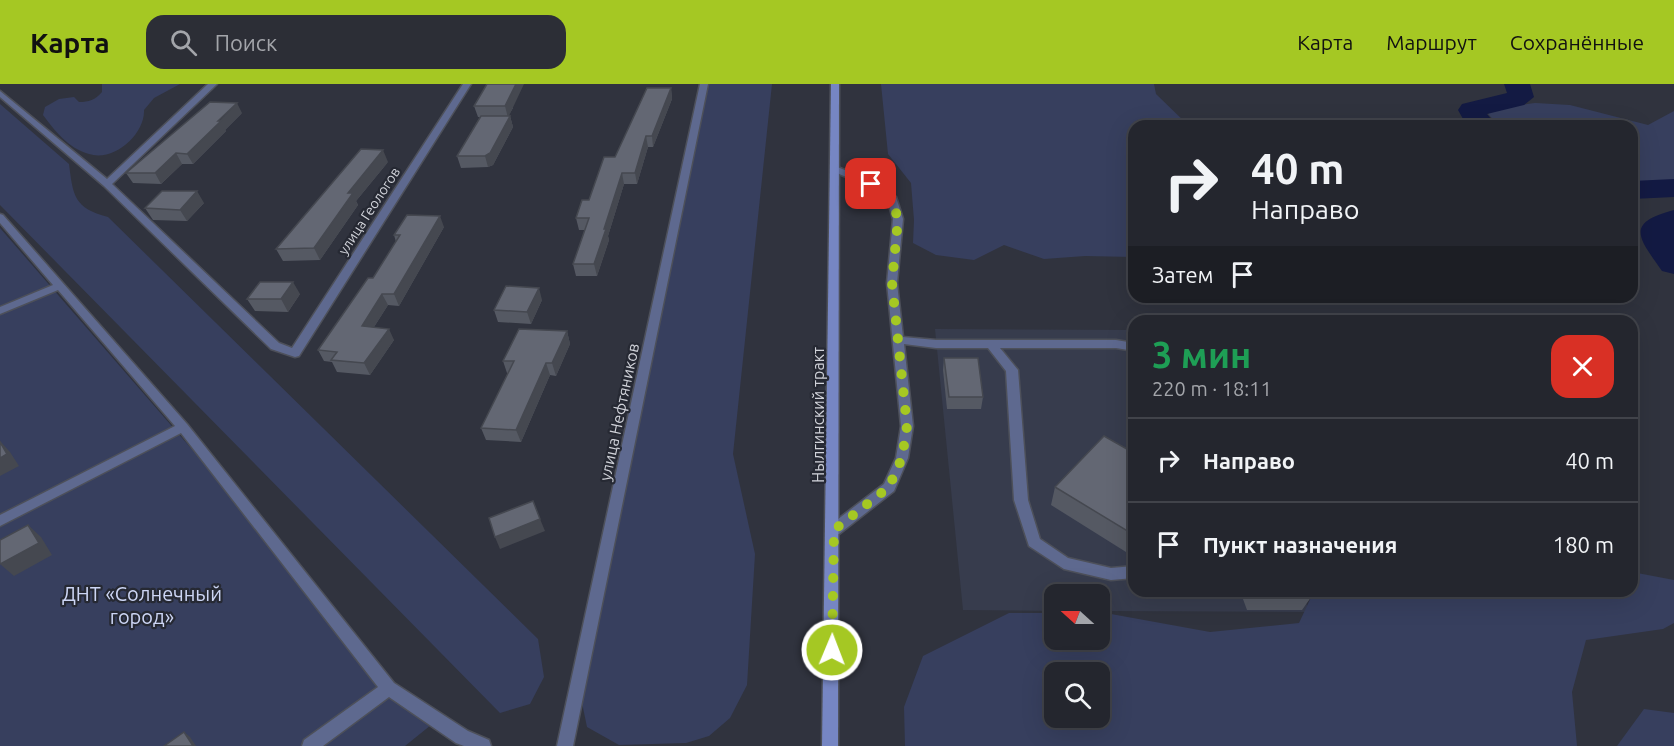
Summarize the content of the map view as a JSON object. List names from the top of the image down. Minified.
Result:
{"streets":{"main road":["Нылгинский тракт"],"street":["улица Геологов","улица Нефтяников"]},"parks":["ДНТ «Солнечный город»"],"north":"left","page":{"header":"Карта","search":"Поиск","nav":["Карта","Маршрут","Сохранённые"],"turn":["40 m","Направо"],"then":"Затем","heading":["3 мин","220 m · 18:11"],"list":[{"name":"Направо","value":"40 m"},{"name":"Пункт назначения","value":"180 m"}]}}
